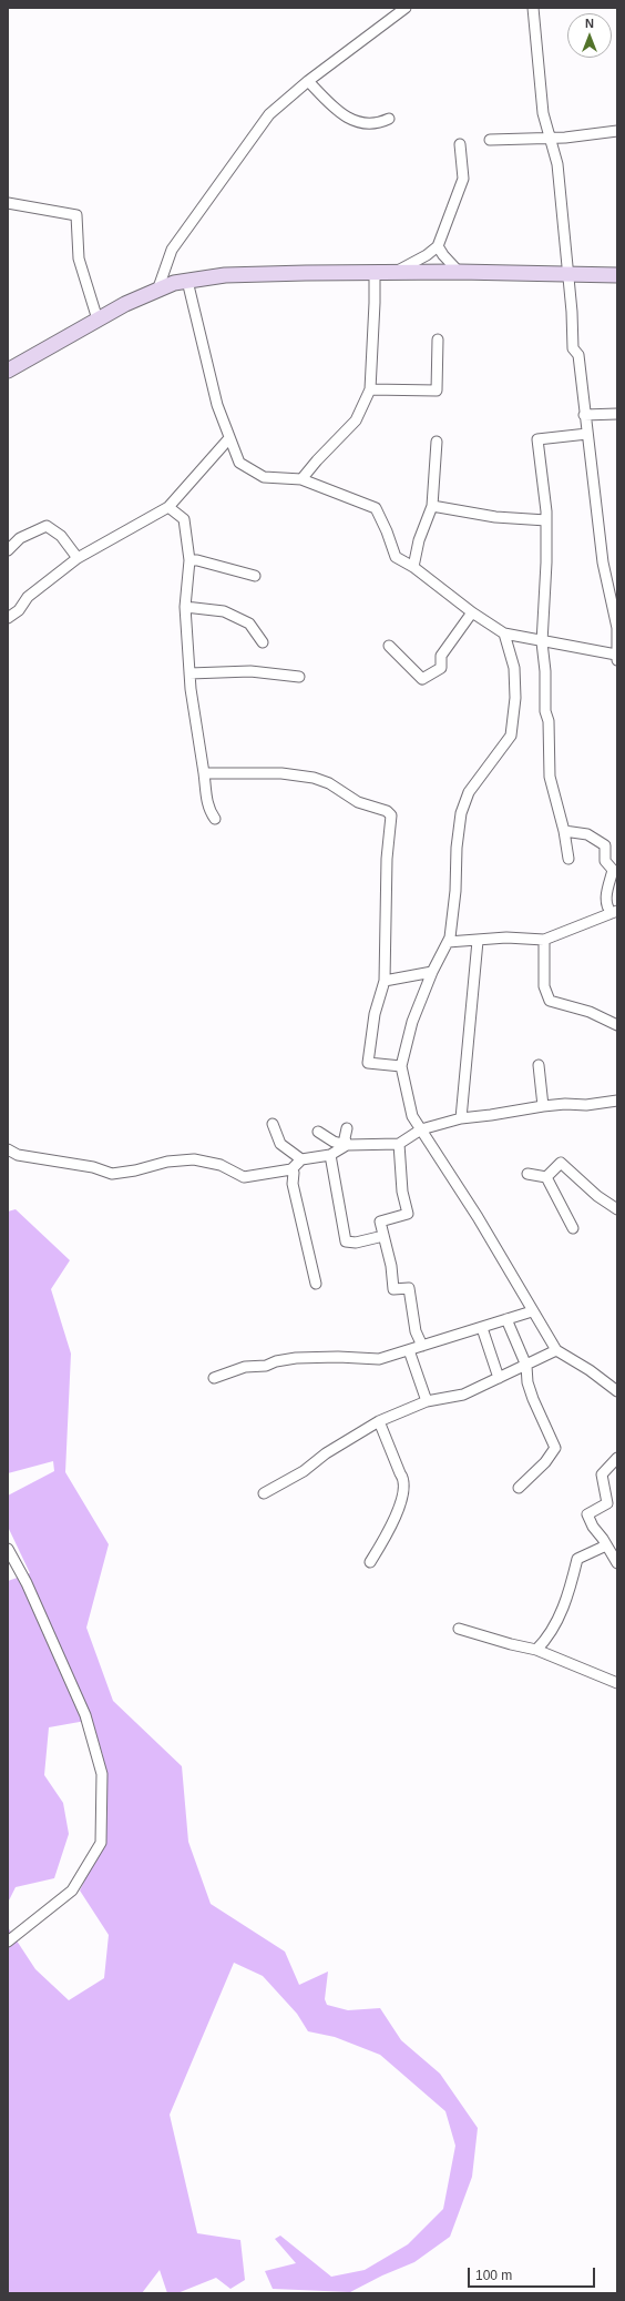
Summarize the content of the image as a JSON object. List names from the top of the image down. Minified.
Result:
{"scale_bar":"100 m","north":"top"}
